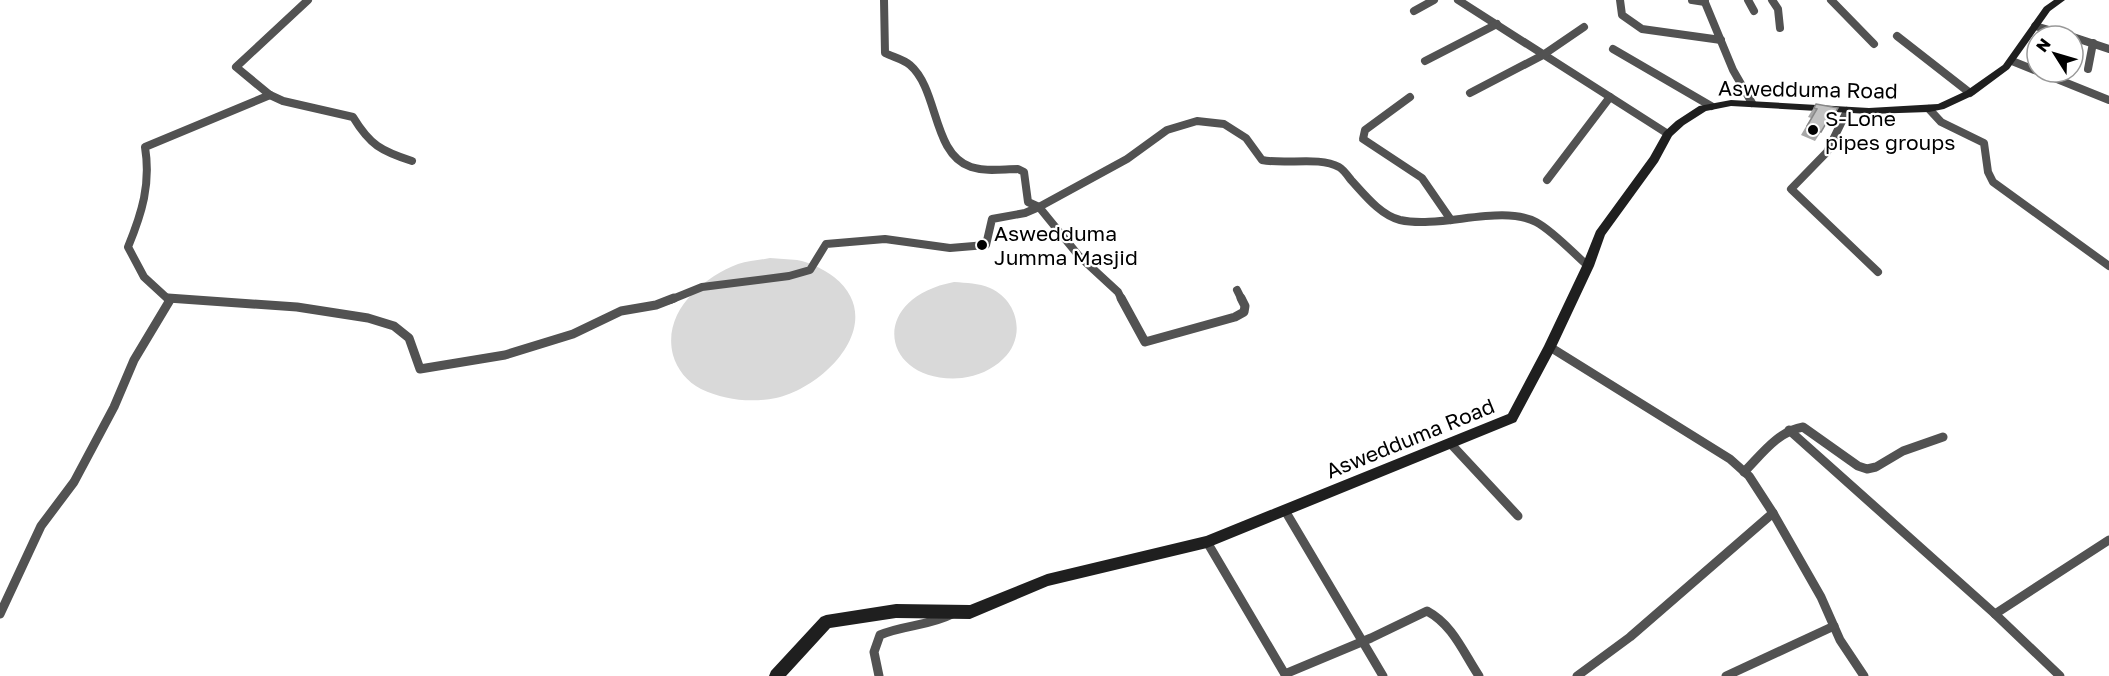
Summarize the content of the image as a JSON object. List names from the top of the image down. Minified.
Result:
{"streets":{"street":["Aswedduma Road"]},"places":["S-Lone pipes groups","Aswedduma Jumma Masjid"],"north":"top left"}
